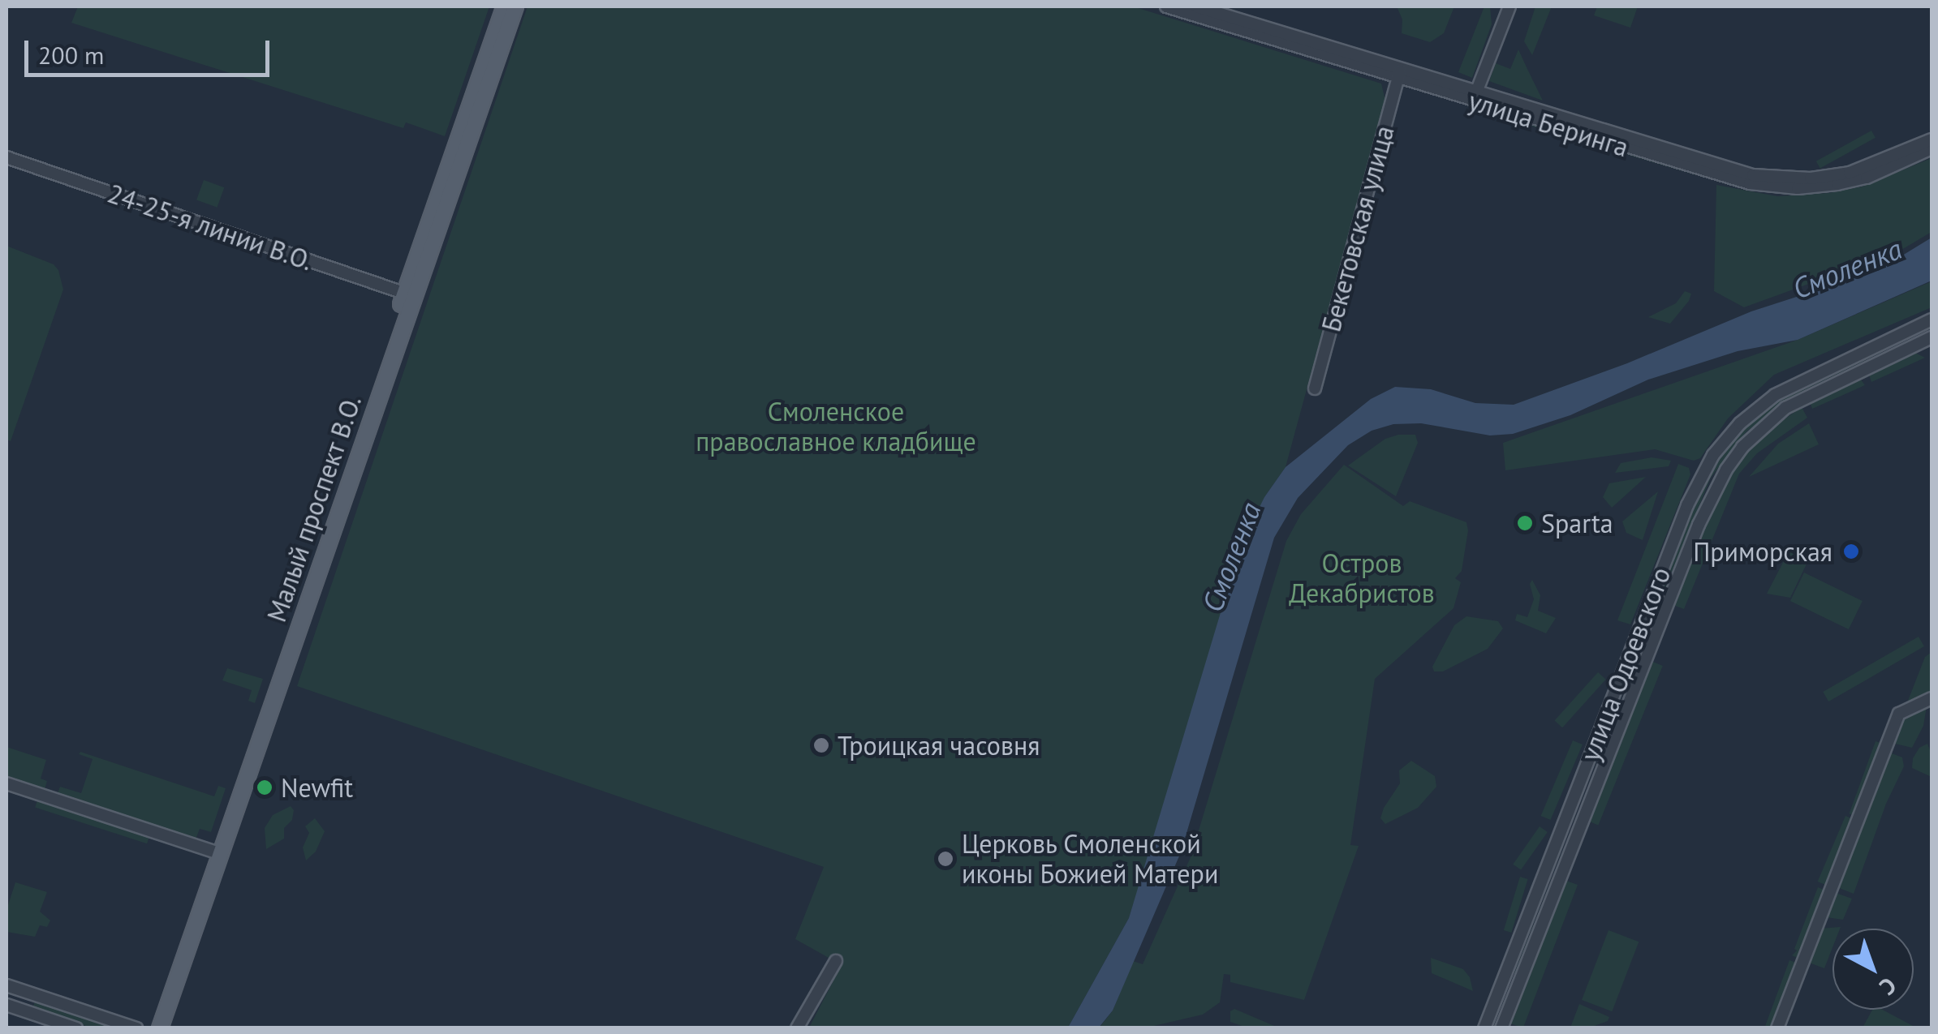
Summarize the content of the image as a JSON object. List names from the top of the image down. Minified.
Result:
{"streets":{"main road":["Малый проспект В.О."],"street":["улица Беринга","24-25-я линии В.О.","Бекетовская улица","улица Одоевского"]},"crossings":[["улица Беринга","Бекетовская улица"],["24-25-я линии В.О.","Малый проспект В.О."]],"water":["Смоленка"],"parks":["Смоленское православное кладбище","Остров Декабристов"],"places":["Sparta","Приморская","Троицкая часовня","Newfit","Церковь Смоленской иконы Божией Матери"],"scale_bar":"200 m","north":"bottom right"}
